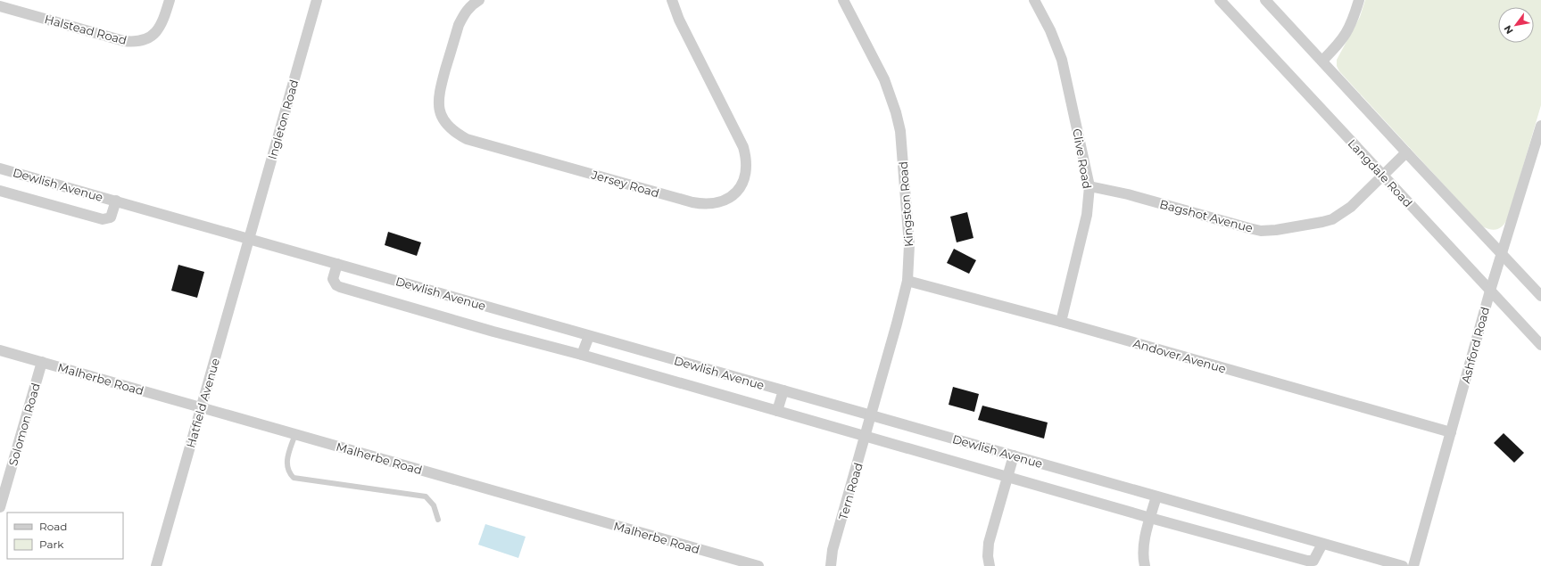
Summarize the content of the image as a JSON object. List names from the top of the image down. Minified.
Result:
{"streets":{"street":["Halstead Road","Ingleton Road","Clive Road","Langdale Road","Jersey Road","Dewlish Avenue","Kingston Road","Bagshot Avenue","Ashford Road","Andover Avenue","Malherbe Road","Hatfield Avenue","Solomon Road","Tern Road"]},"crossings":[["Ingleton Road","Dewlish Avenue"],["Ingleton Road","Hatfield Avenue"],["Clive Road","Bagshot Avenue"],["Clive Road","Andover Avenue"],["Langdale Road","Bagshot Avenue"],["Langdale Road","Ashford Road"],["Dewlish Avenue","Kingston Road"],["Dewlish Avenue","Hatfield Avenue"],["Dewlish Avenue","Tern Road"],["Kingston Road","Andover Avenue"],["Kingston Road","Tern Road"],["Ashford Road","Andover Avenue"],["Malherbe Road","Hatfield Avenue"],["Malherbe Road","Solomon Road"]],"legend":["Road","Park"],"north":"bottom left"}
